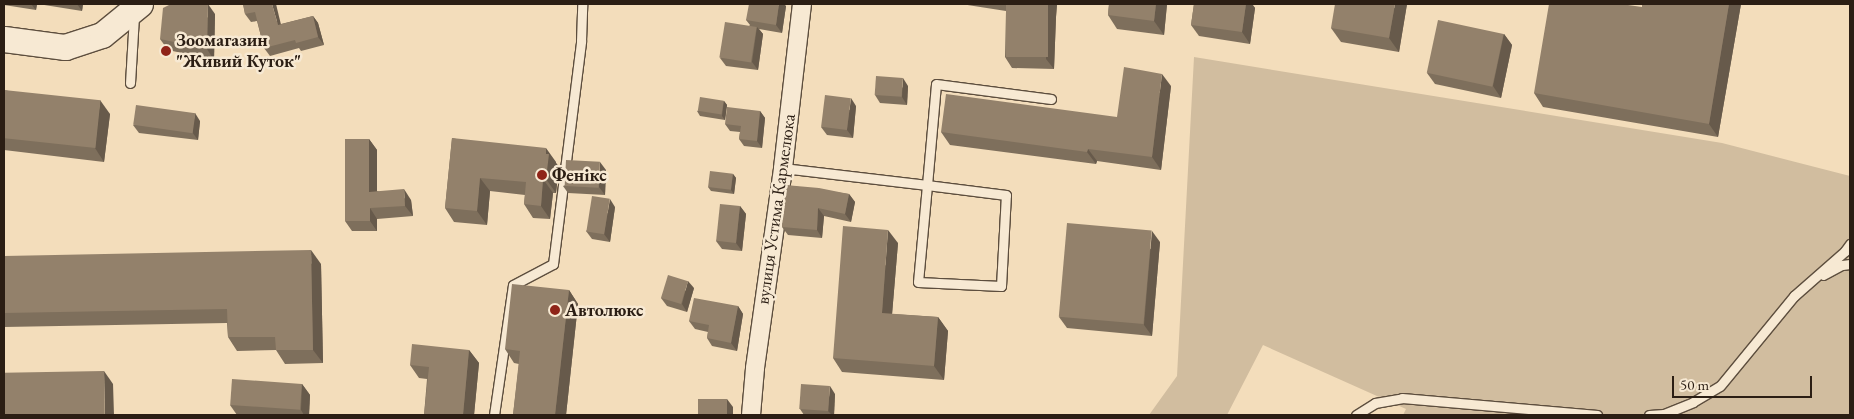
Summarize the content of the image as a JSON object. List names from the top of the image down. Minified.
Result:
{"streets":{"street":["вулиця Устима Кармелюка"]},"places":["Зоомагазин \"Живий Куток\"","Фенікс","Автолюкс"],"scale_bar":"50 m"}
